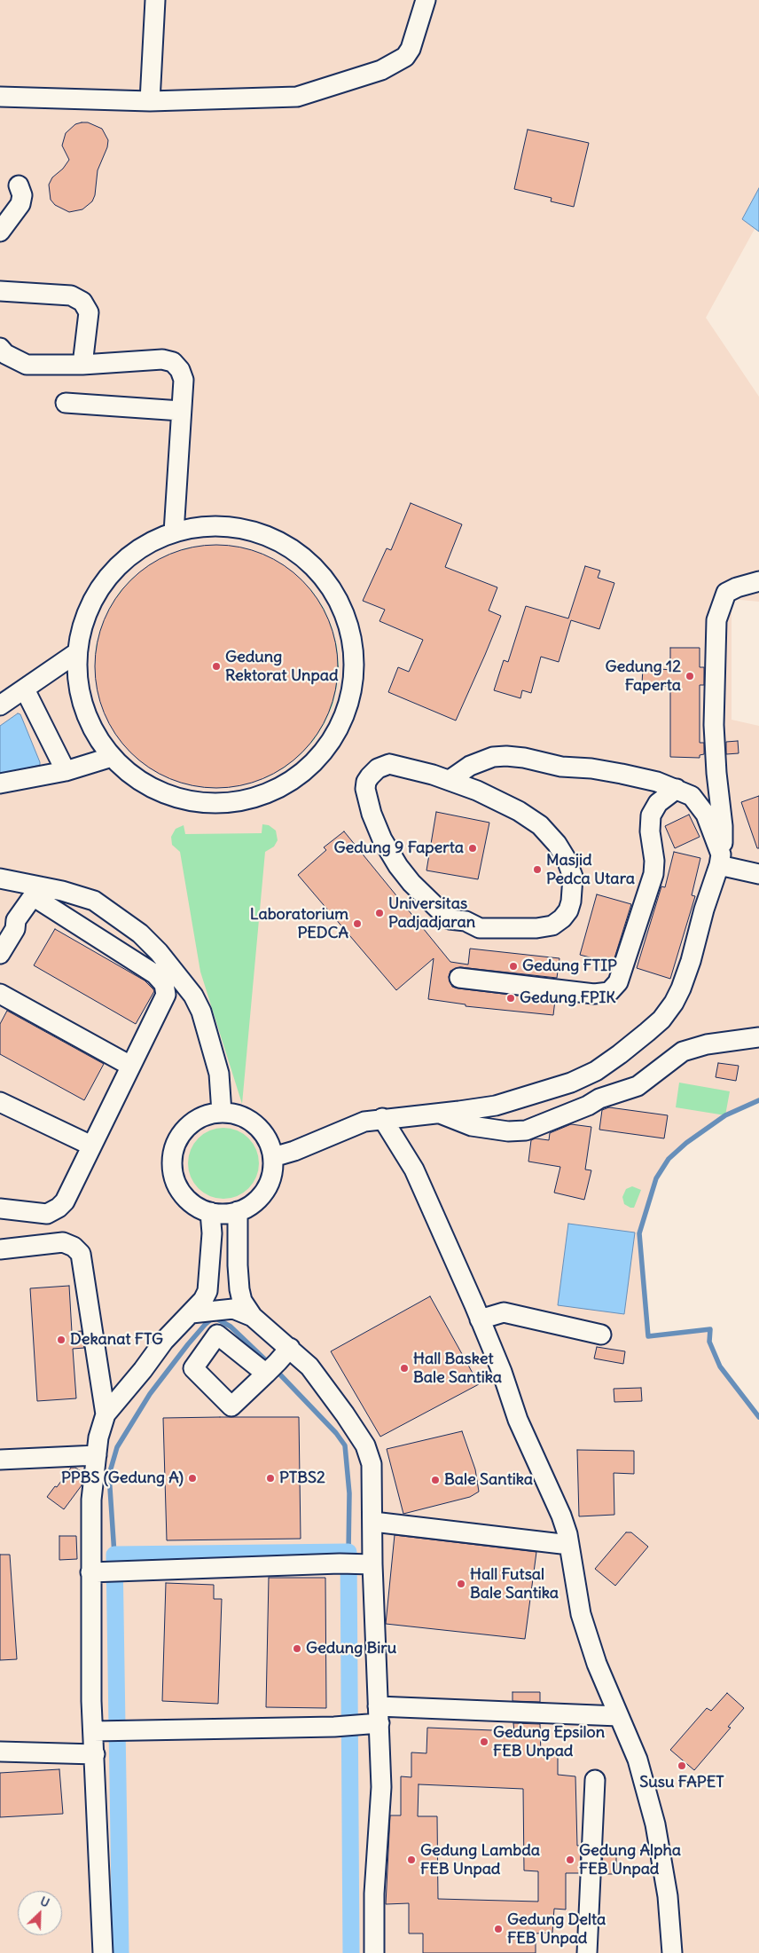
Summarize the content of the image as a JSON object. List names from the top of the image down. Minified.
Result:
{"places":["Gedung Rektorat Unpad","Gedung 12 Faperta","Gedung 9 Faperta","Masjid Pedca Utara","Universitas Padjadjaran","Laboratorium PEDCA","Gedung FTIP","Gedung FPIK","Dekanat FTG","Hall Basket Bale Santika","PPBS (Gedung A)","PTBS2","Bale Santika","Hall Futsal Bale Santika","Gedung Biru","Gedung Epsilon FEB Unpad","Susu FAPET","Gedung Lambda FEB Unpad","Gedung Alpha FEB Unpad","Gedung Delta FEB Unpad"],"north":"top right"}
